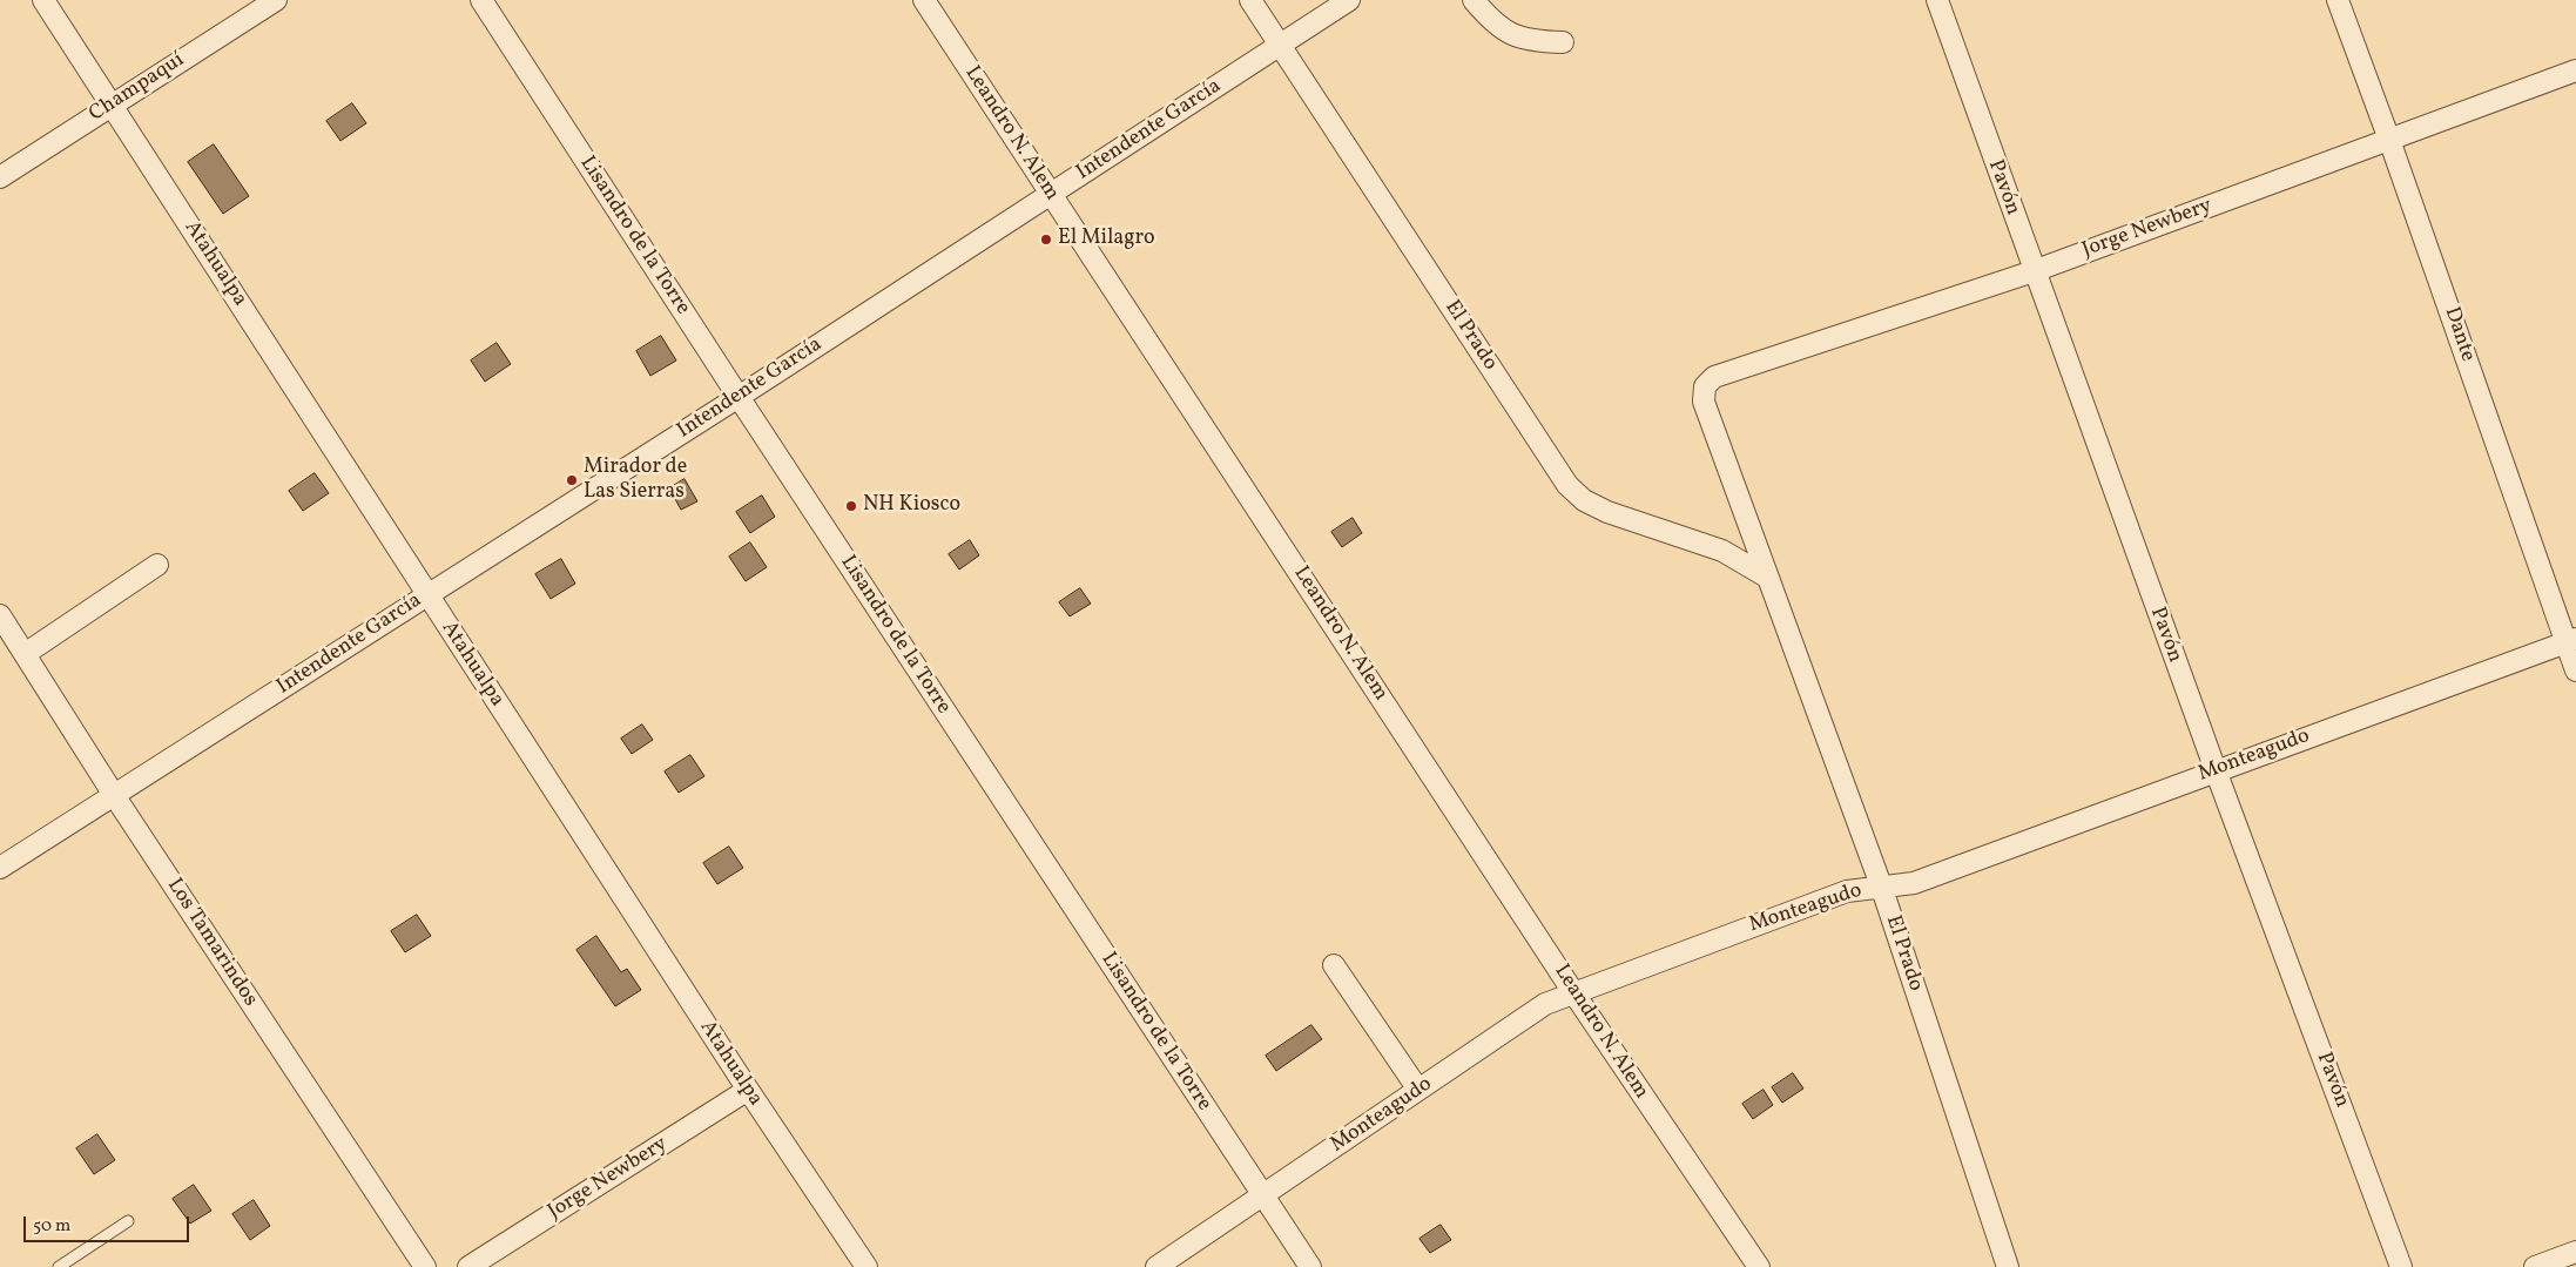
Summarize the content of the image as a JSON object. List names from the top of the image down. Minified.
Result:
{"streets":{"street":["Champaquí","Intendente García","Leandro N. Alem","Pavón","Jorge Newbery","Lisandro de la Torre","Atahualpa","Dante","El Prado","Monteagudo","Los Tamarindos"]},"crossings":[["Champaquí","Atahualpa"],["Intendente García","Leandro N. Alem"],["Intendente García","Lisandro de la Torre"],["Intendente García","Atahualpa"],["Intendente García","El Prado"],["Intendente García","Los Tamarindos"],["Leandro N. Alem","Monteagudo"],["Pavón","Jorge Newbery"],["Pavón","Monteagudo"],["Jorge Newbery","Atahualpa"],["Jorge Newbery","Dante"],["Jorge Newbery","El Prado"],["Lisandro de la Torre","Monteagudo"],["Dante","Monteagudo"],["El Prado","Monteagudo"]],"places":["El Milagro","Mirador de Las Sierras","NH Kiosco"],"scale_bar":"50 m"}
